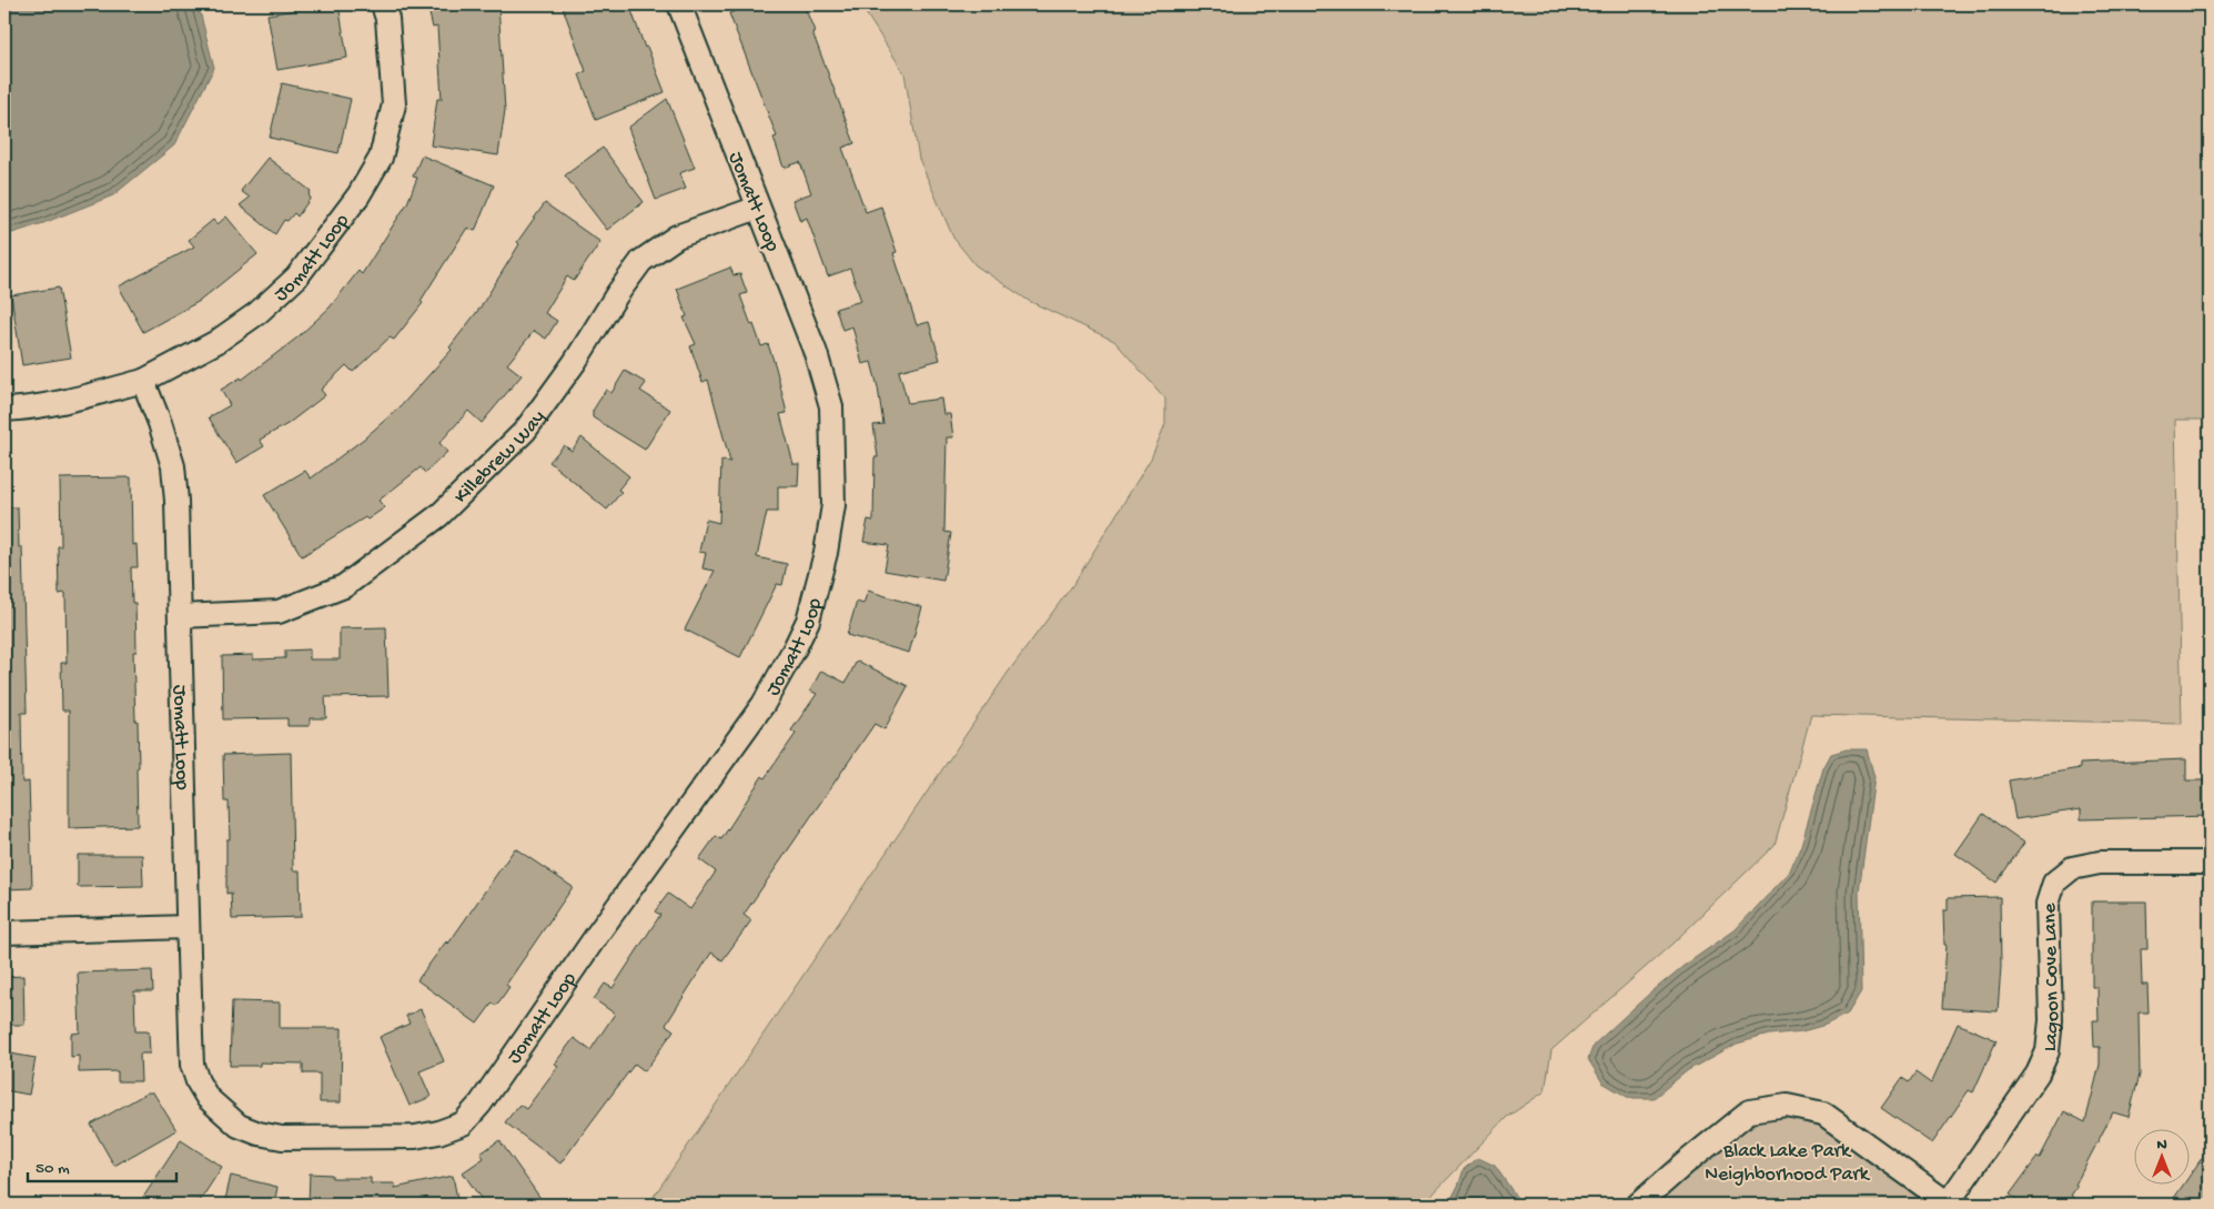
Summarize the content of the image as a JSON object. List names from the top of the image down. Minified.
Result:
{"streets":{"street":["Jomatt Loop","Killebrew Way","Lagoon Cove Lane"]},"crossings":[["Jomatt Loop","Killebrew Way"]],"parks":["Black Lake Park Neighborhood Park"],"scale_bar":"50 m","north":"top"}
